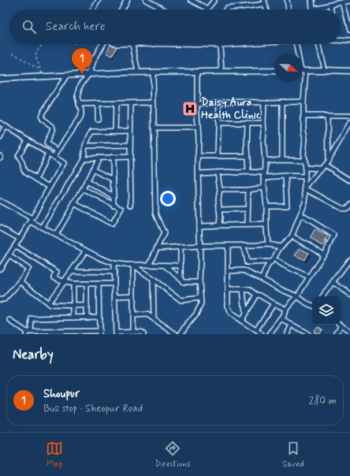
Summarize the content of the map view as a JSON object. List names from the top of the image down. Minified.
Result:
{"places":{"hospital":["Daisy Aura Health Clinic"]},"north":"bottom right","page":{"search":"Search here","pins":"1","heading":"Nearby","list":[{"mark":"1","name":"Shoupur","note":"Bus stop · Sheopur Road","value":"280 m"}],"nav":["Map","Directions","Saved"]}}
